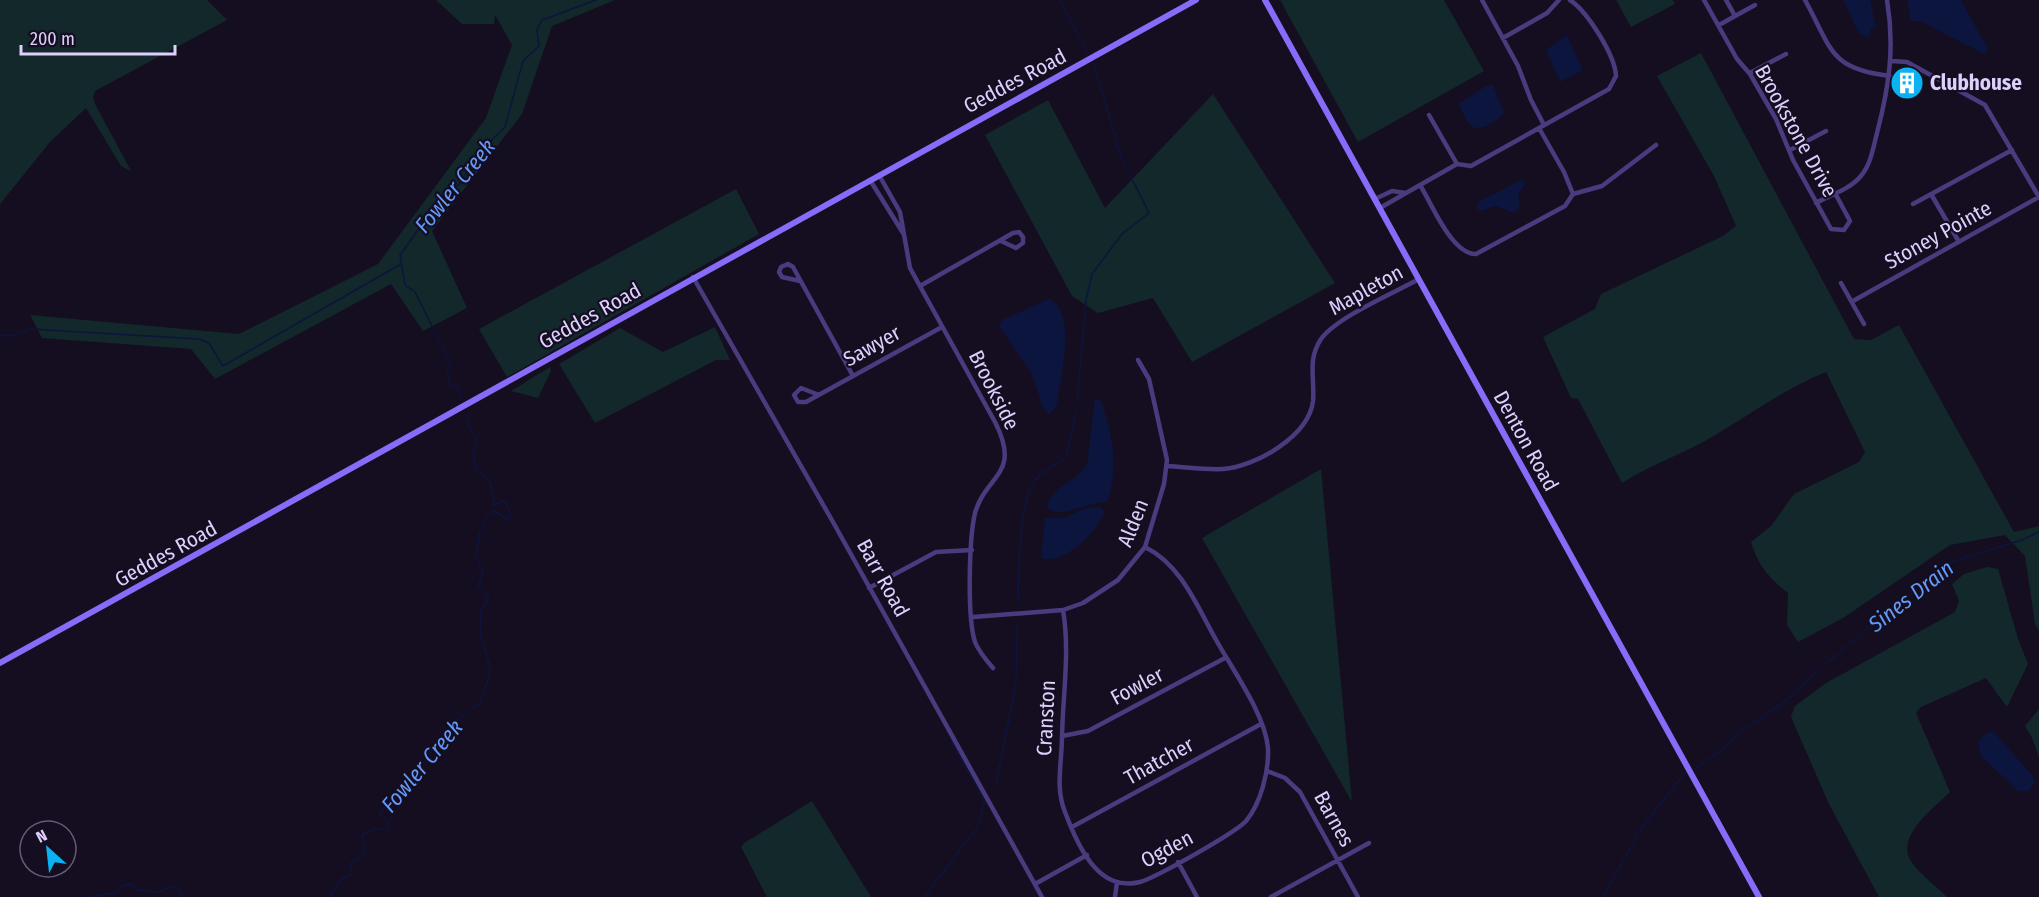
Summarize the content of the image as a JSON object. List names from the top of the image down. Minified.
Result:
{"streets":{"main road":["Geddes Road","Denton Road"],"street":["Brookstone Drive","Stoney Pointe","Mapleton","Sawyer","Brookside","Alden","Barr Road","Fowler","Cranston","Thatcher","Barnes","Ogden"]},"crossings":[["Geddes Road","Brookside"],["Geddes Road","Barr Road"],["Mapleton","Denton Road"],["Mapleton","Alden"],["Sawyer","Brookside"],["Brookside","Alden"],["Alden","Cranston"],["Fowler","Cranston"],["Cranston","Thatcher"],["Barnes","Ogden"]],"water":["Fowler Creek","Sines Drain"],"places":{"building":["Clubhouse"]},"scale_bar":"200 m","north":"top left"}
